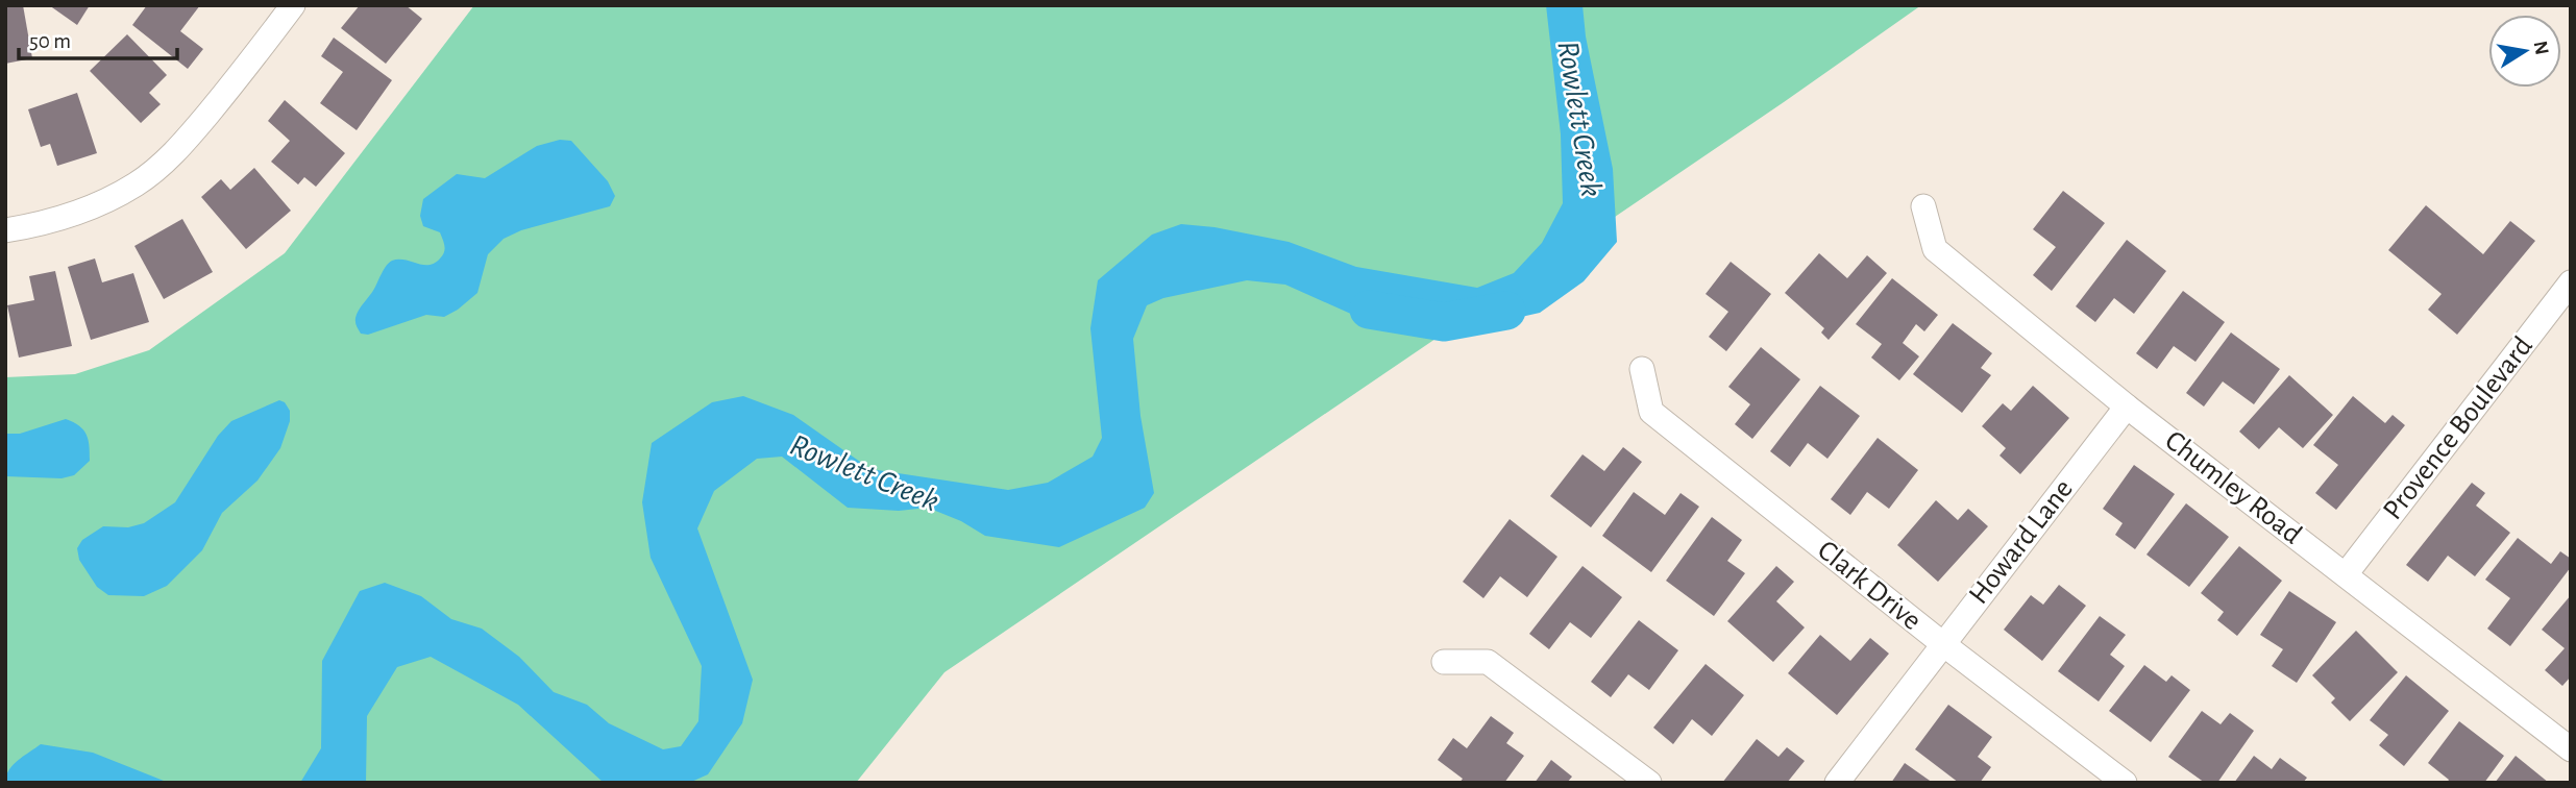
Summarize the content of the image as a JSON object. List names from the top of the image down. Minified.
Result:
{"streets":{"street":["Provence Boulevard","Chumley Road","Howard Lane","Clark Drive"]},"crossings":[["Provence Boulevard","Chumley Road"],["Chumley Road","Howard Lane"],["Howard Lane","Clark Drive"]],"water":["Rowlett Creek"],"scale_bar":"50 m","north":"right"}
